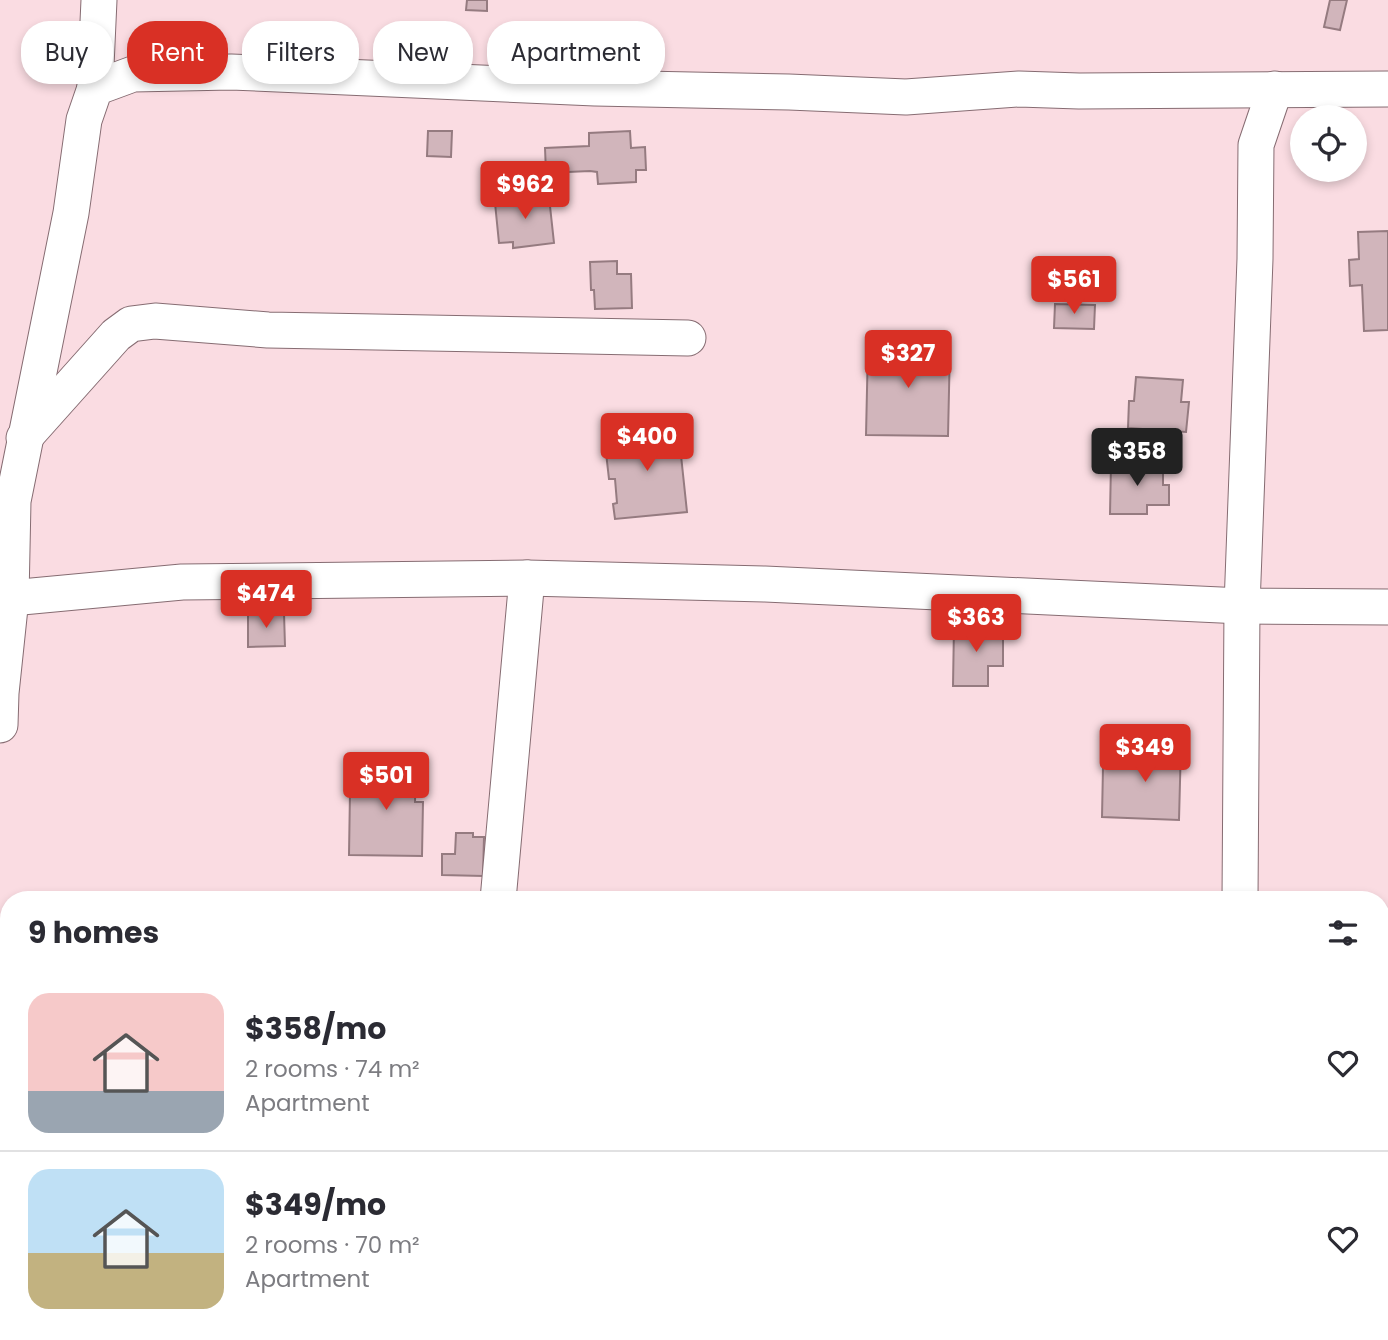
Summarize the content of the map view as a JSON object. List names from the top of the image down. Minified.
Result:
{"page":{"chip":["Buy","Rent","Filters","New","Apartment"],"price":["$962","$561","$327","$400","$358","$474","$363","$349","$501"],"heading":"9 homes","list":[{"name":"$358/mo","note":"2 rooms · 74 m² · Apartment"},{"name":"$349/mo","note":"2 rooms · 70 m² · Apartment"}]}}
